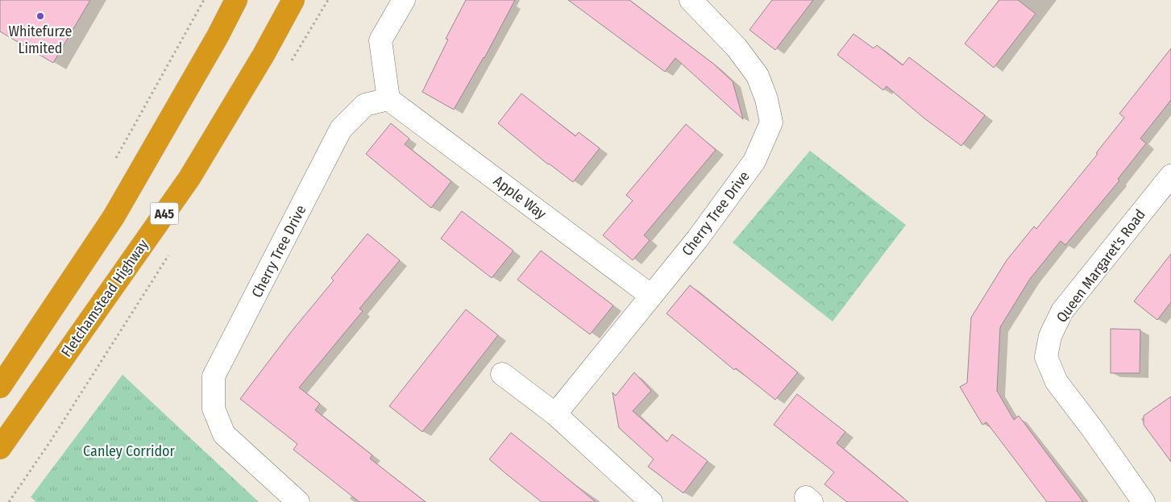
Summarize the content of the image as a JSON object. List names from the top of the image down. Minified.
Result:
{"streets":{"highway":["A45","Fletchamstead Highway"],"street":["Apple Way","Cherry Tree Drive","Queen Margaret's Road"]},"crossings":[["Apple Way","Cherry Tree Drive"]],"parks":["Canley Corridor"],"places":["Whitefurze Limited"]}
